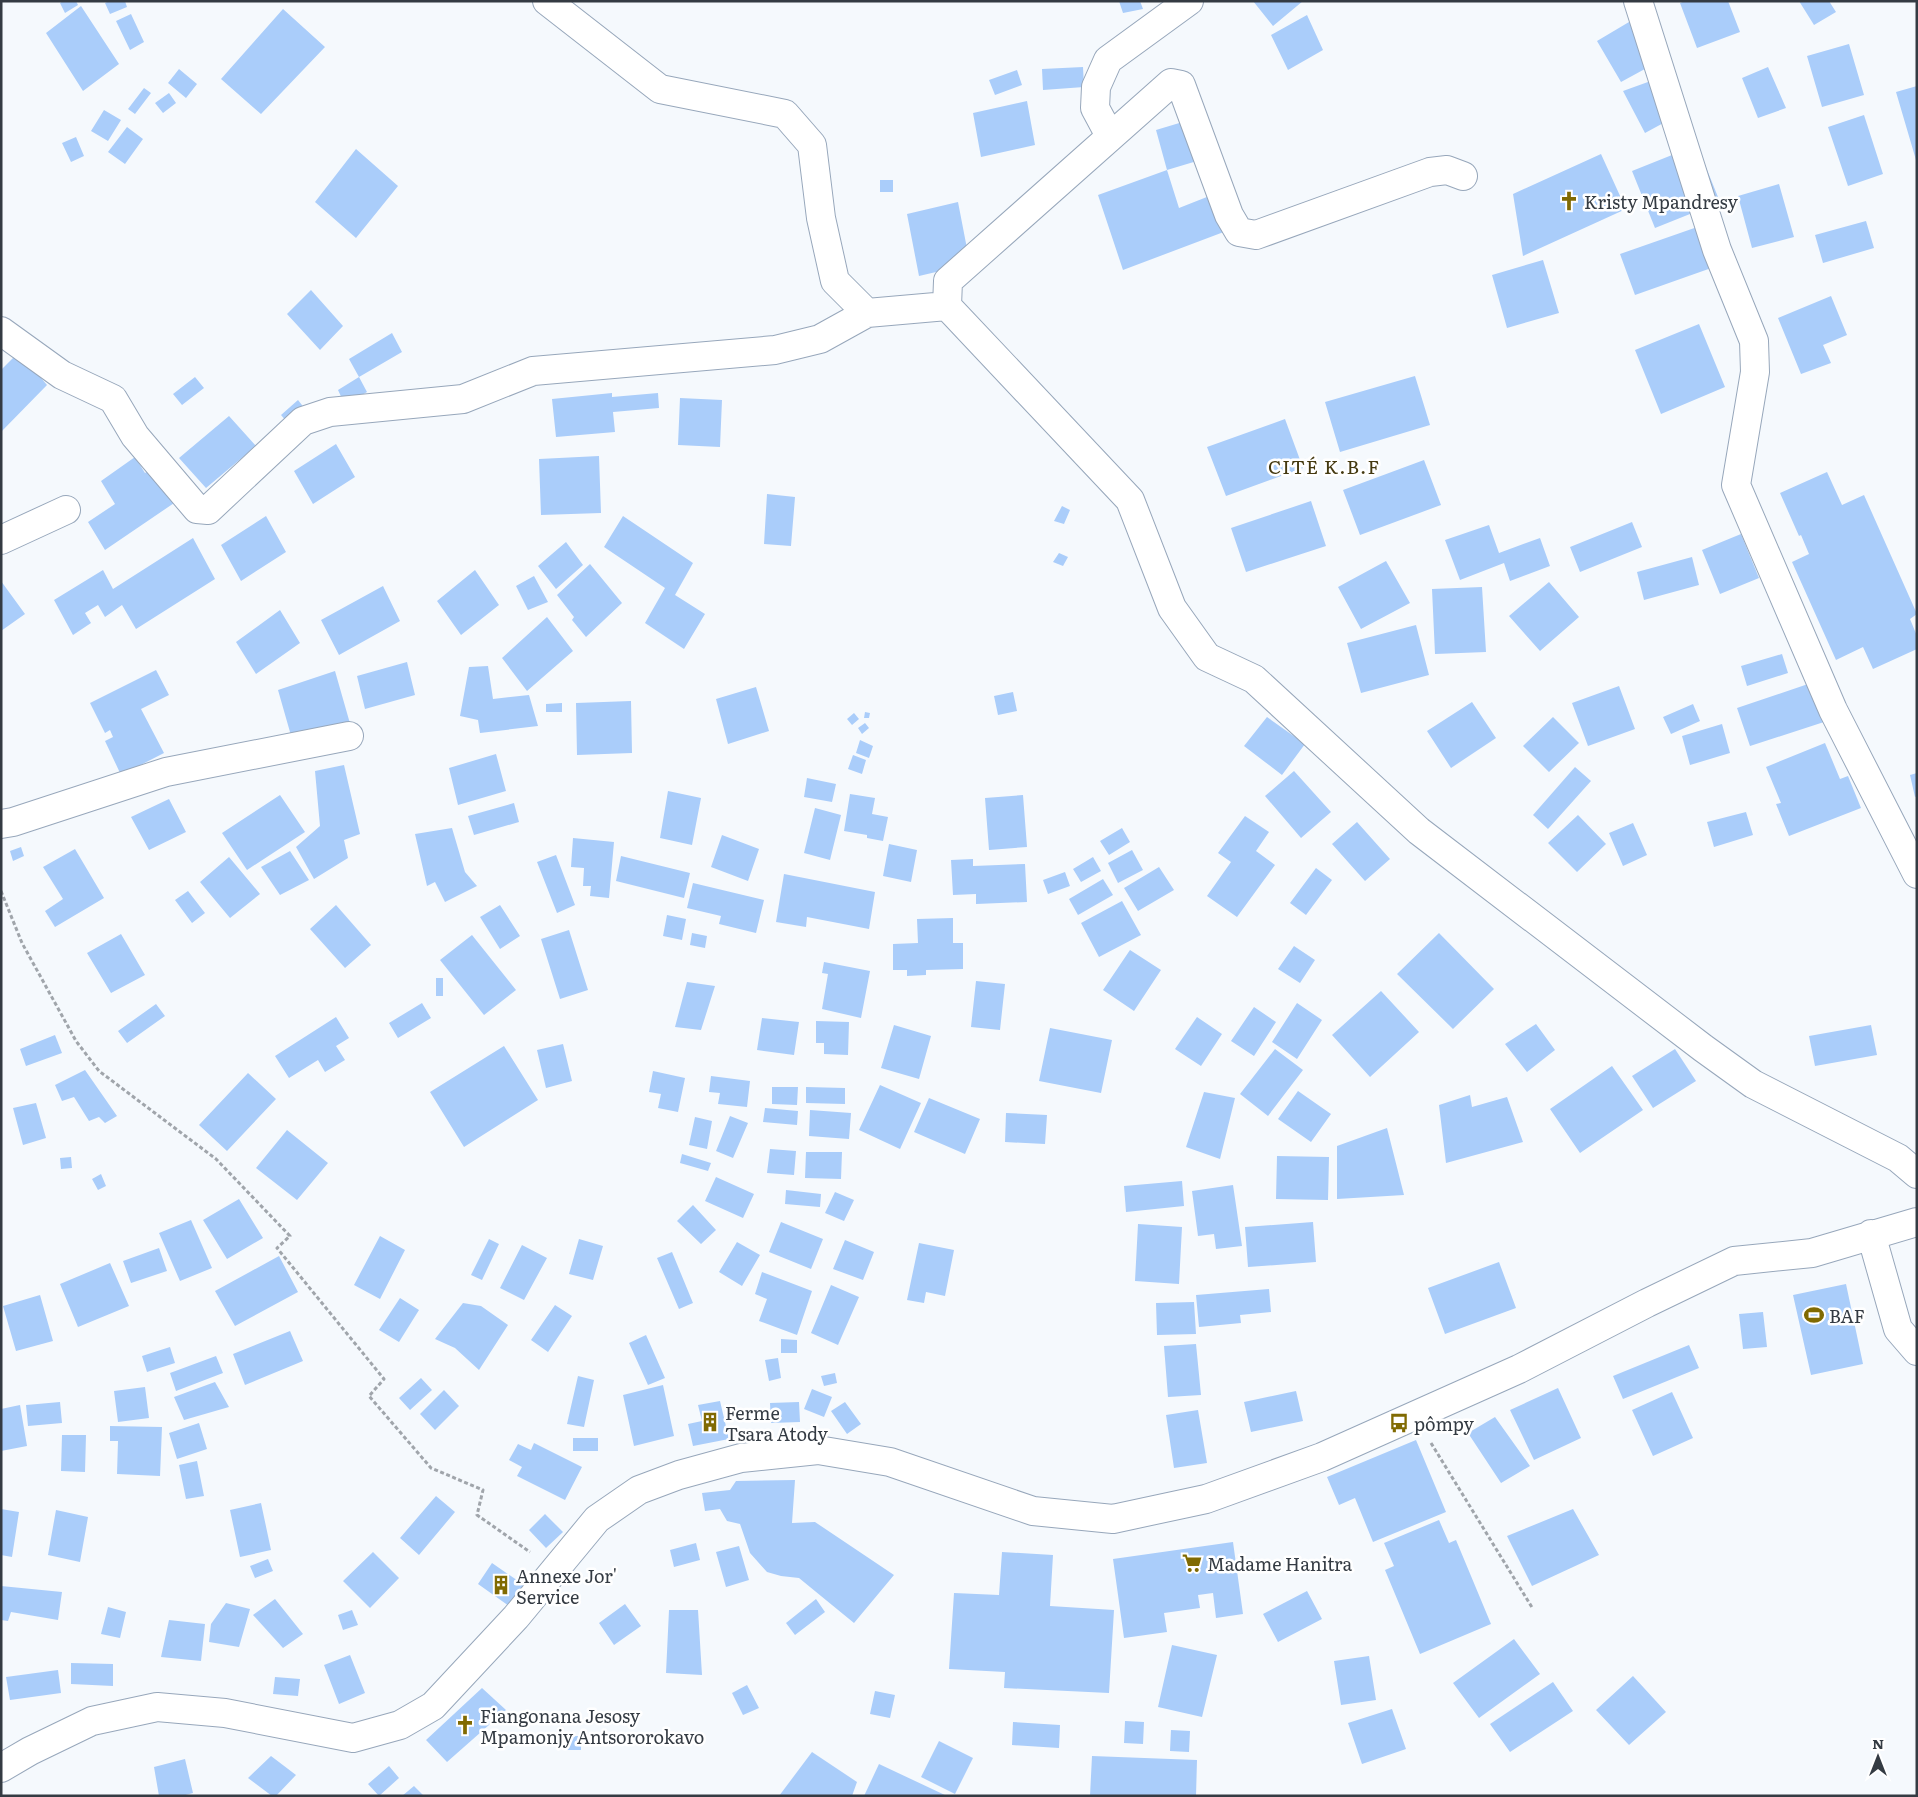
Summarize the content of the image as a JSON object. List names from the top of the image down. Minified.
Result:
{"districts":["CITÉ K.B.F"],"places":{"church":["Kristy Mpandresy","Fiangonana Jesosy Mpamonjy Antsororokavo"],"sports":["BAF"],"building":["Ferme Tsara Atody","Annexe Jor' Service"],"bus stop":["pômpy"],"supermarket":["Madame Hanitra"]},"north":"top"}
